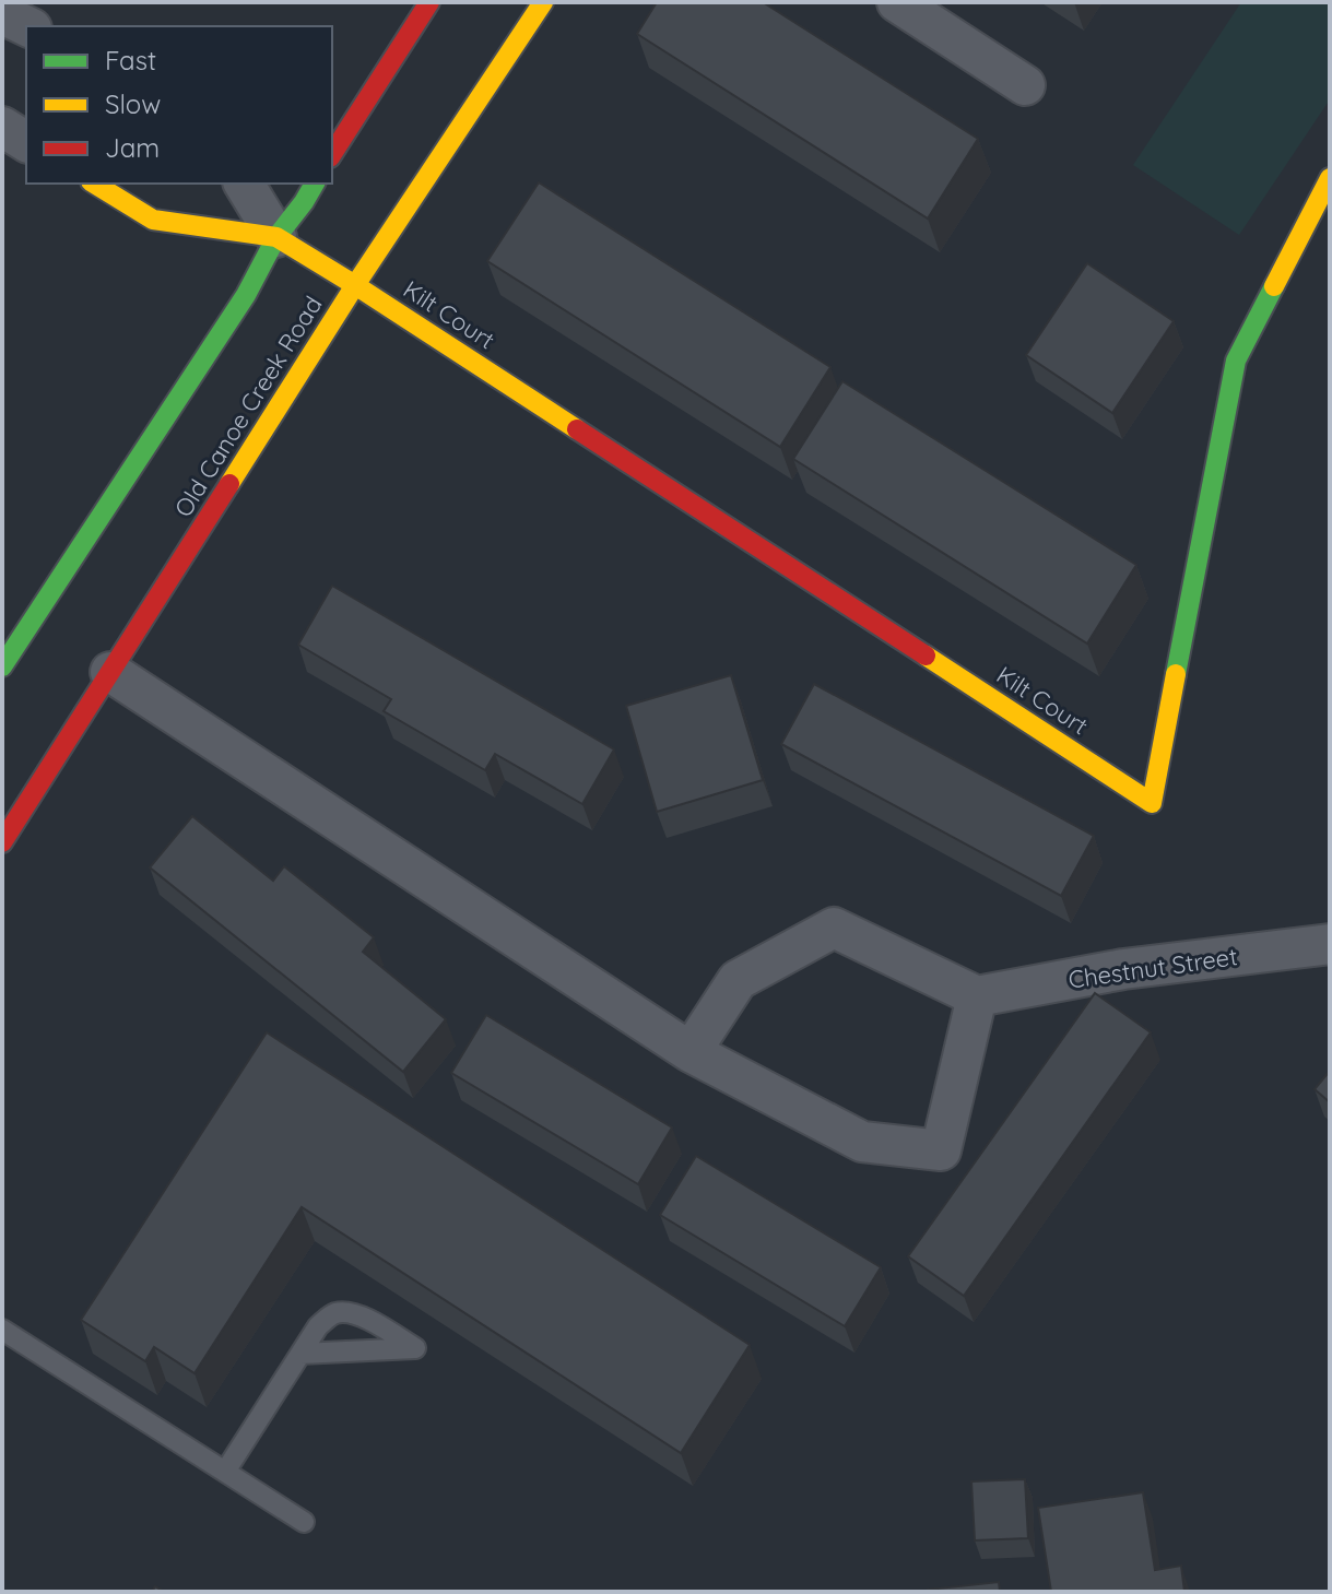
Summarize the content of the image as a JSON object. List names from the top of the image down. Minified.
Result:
{"streets":{"street":["Kilt Court","Old Canoe Creek Road","Chestnut Street"]},"crossings":[["Kilt Court","Old Canoe Creek Road"]],"legend":["Fast","Slow","Jam"]}
